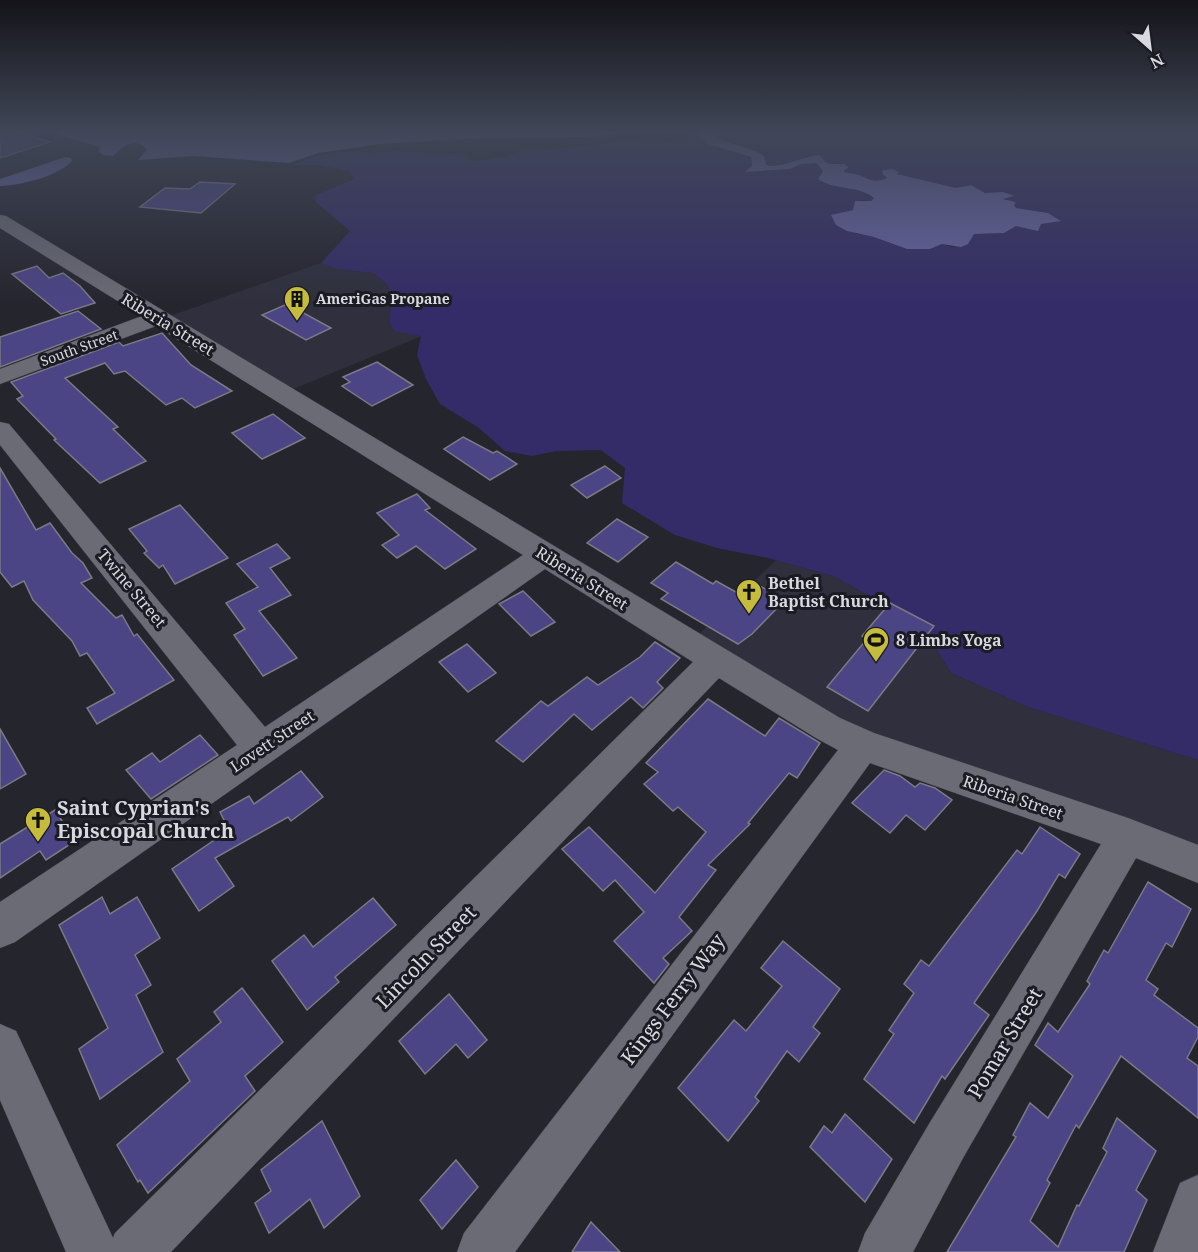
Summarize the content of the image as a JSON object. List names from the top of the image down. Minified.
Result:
{"streets":{"street":["Riberia Street","South Street","Twine Street","Lovett Street","Lincoln Street","Kings Ferry Way","Pomar Street"]},"crossings":[["Riberia Street","South Street"],["Riberia Street","Lovett Street"],["Riberia Street","Lincoln Street"],["Riberia Street","Kings Ferry Way"],["Riberia Street","Pomar Street"],["Twine Street","Lovett Street"]],"places":{"building":["AmeriGas Propane"],"church":["Bethel Baptist Church","Saint Cyprian's Episcopal Church"],"sports":["8 Limbs Yoga"]},"north":"bottom right"}
